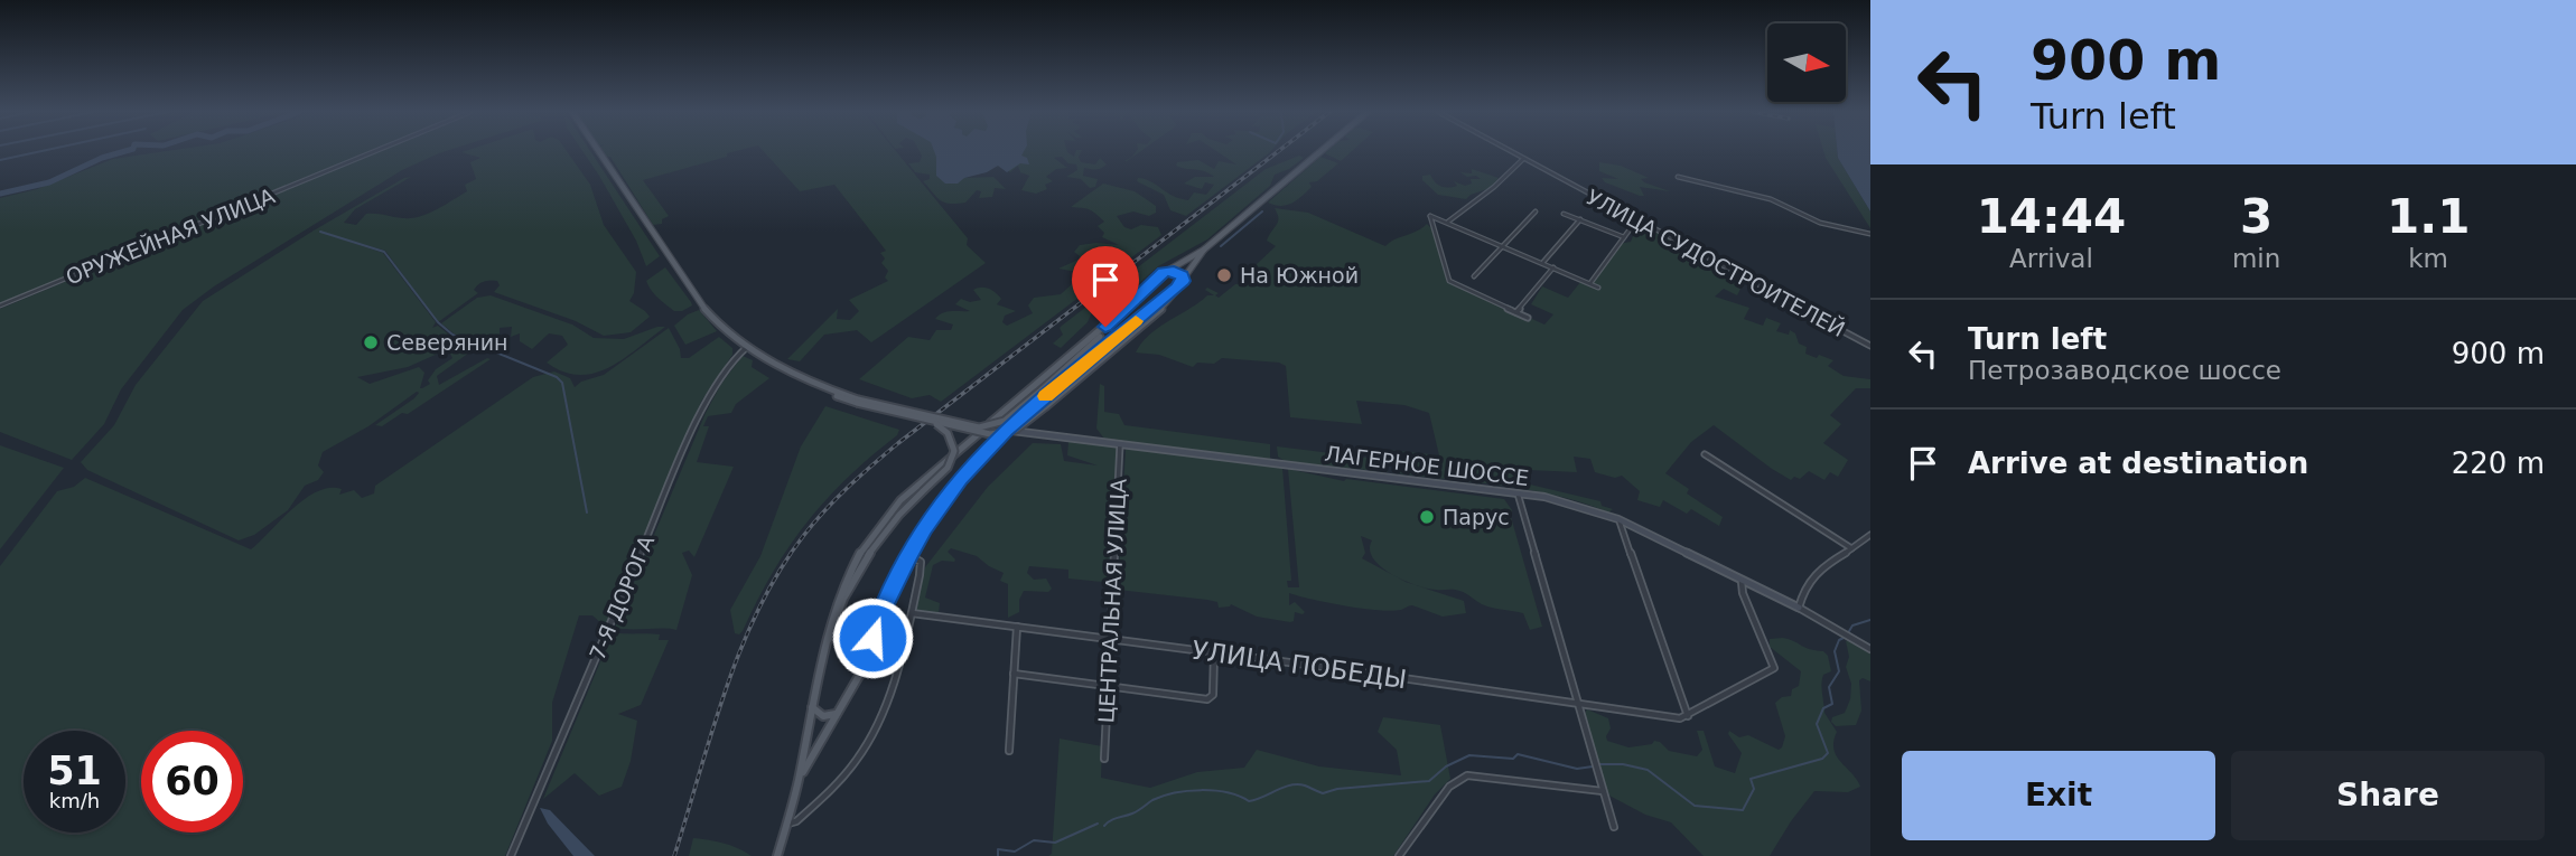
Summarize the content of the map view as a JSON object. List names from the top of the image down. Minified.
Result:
{"streets":{"street":["ОРУЖЕЙНАЯ УЛИЦА","УЛИЦА СУДОСТРОИТЕЛЕЙ","ЛАГЕРНОЕ ШОССЕ","7-Я ДОРОГА","ЦЕНТРАЛЬНАЯ УЛИЦА","УЛИЦА ПОБЕДЫ"]},"crossings":[["ЛАГЕРНОЕ ШОССЕ","ЦЕНТРАЛЬНАЯ УЛИЦА"],["ЦЕНТРАЛЬНАЯ УЛИЦА","УЛИЦА ПОБЕДЫ"]],"places":["На Южной","Северянин","Парус"],"north":"right","page":{"turn":["900 m","Turn left"],"eta":["14:44","Arrival","3","min","1.1","km"],"list":[{"name":"Turn left","note":"Петрозаводское шоссе","value":"900 m"},{"name":"Arrive at destination","value":"220 m"}],"speed":"51 km/h","limit":"60","buttons":["Exit","Share"]}}
